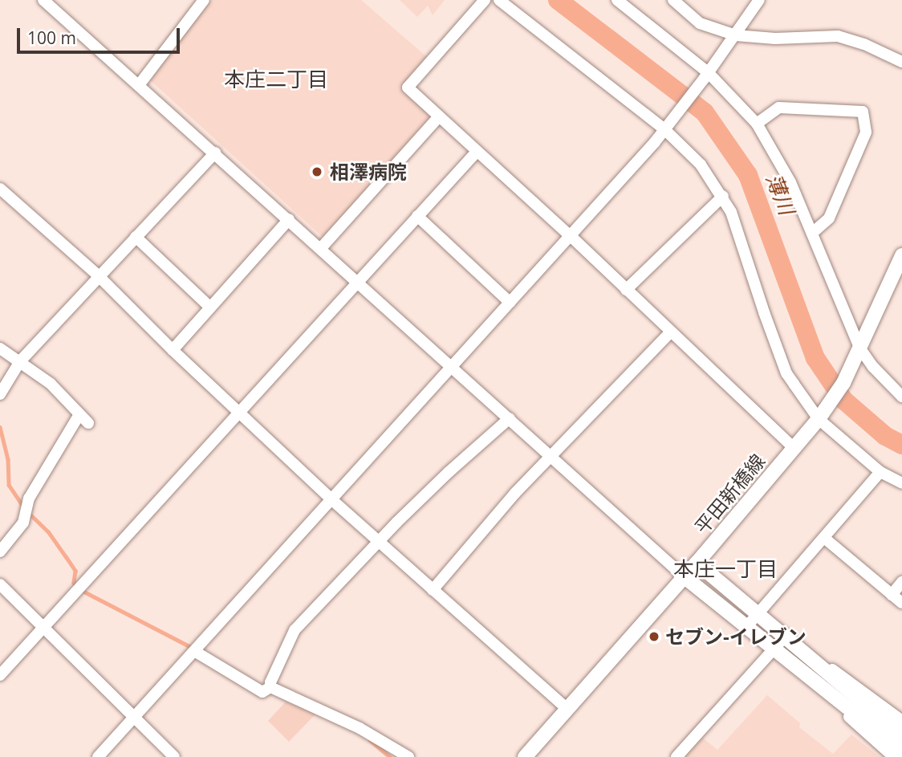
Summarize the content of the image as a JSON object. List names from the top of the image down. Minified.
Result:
{"streets":{"main road":["平田新橋線"]},"districts":["本庄二丁目","本庄一丁目"],"water":["薄川"],"places":["相澤病院","セブン-イレブン"],"scale_bar":"100 m"}
